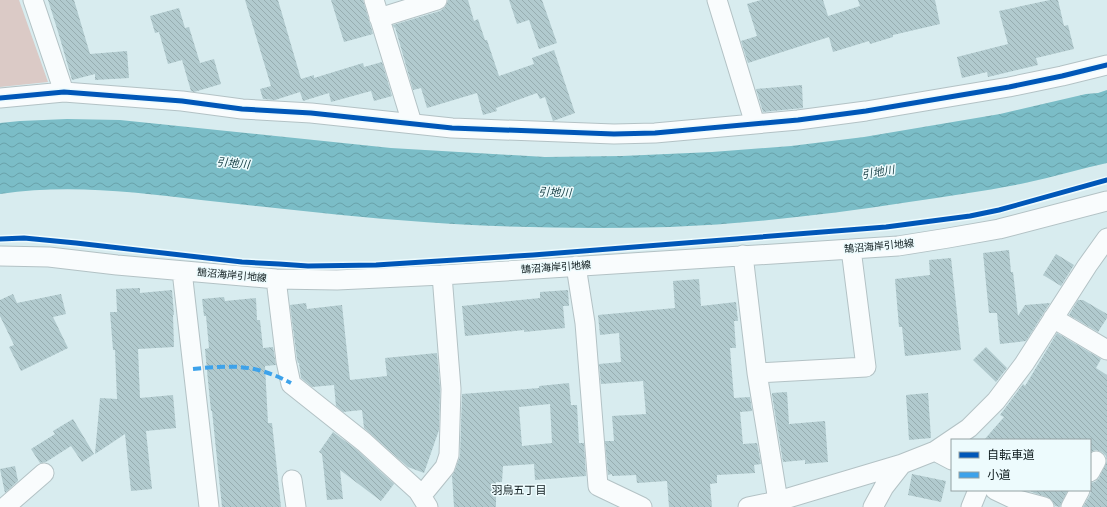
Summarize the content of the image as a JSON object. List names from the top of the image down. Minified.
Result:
{"streets":{"street":["鵠沼海岸引地線"]},"districts":["羽鳥五丁目"],"water":["引地川"],"legend":["自転車道","小道"]}
